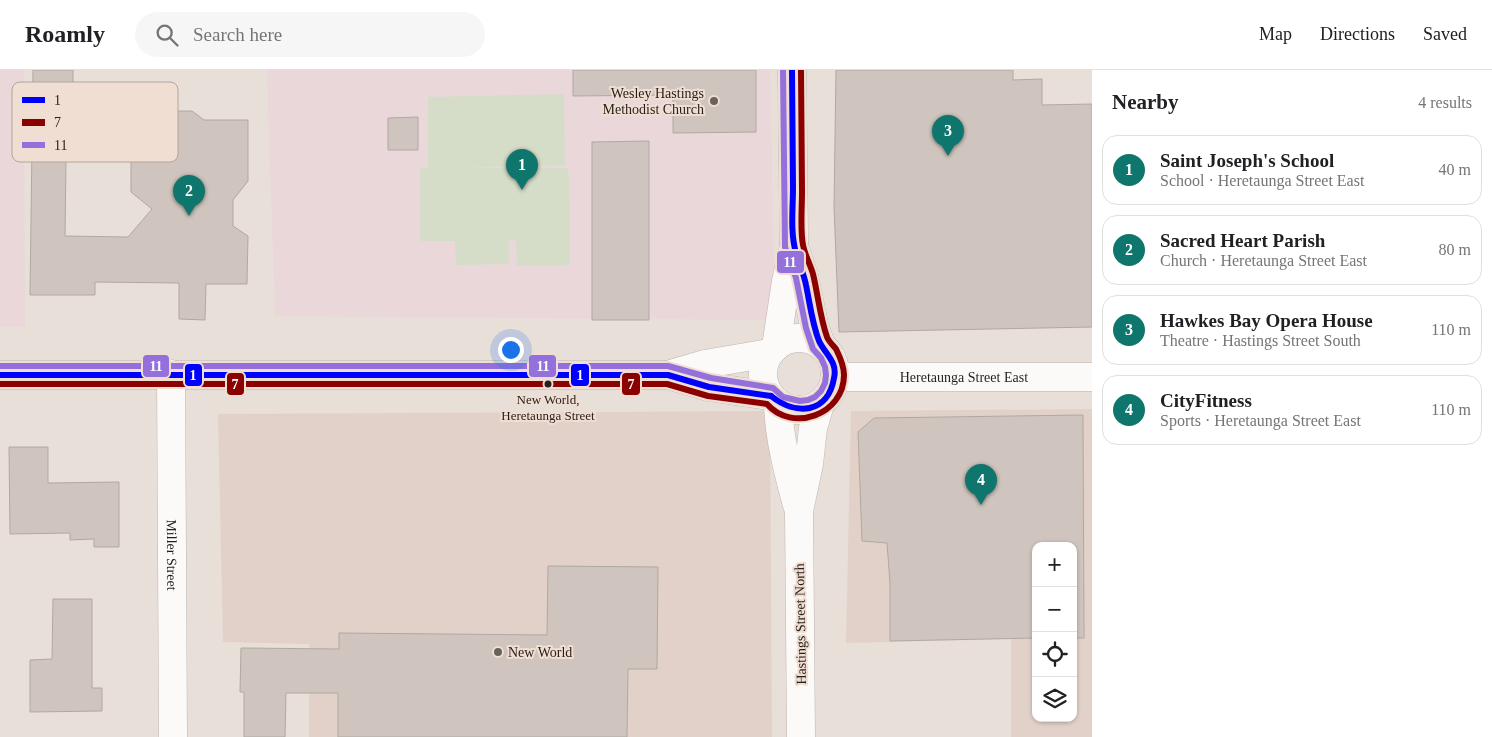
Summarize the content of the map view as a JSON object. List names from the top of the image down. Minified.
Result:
{"streets":{"main road":["Heretaunga Street East","Miller Street","Hastings Street North"]},"crossings":[["Heretaunga Street East","Hastings Street North"]],"places":["Wesley Hastings Methodist Church","New World, Heretaunga Street","New World"],"lines":["transit line 1","transit line 7","transit line 11"],"legend":["1","7","11"],"page":{"header":"Roamly","search":"Search here","nav":["Map","Directions","Saved"],"heading":["Nearby","4 results"],"pins":["3","1","2","4"],"list":[{"mark":"1","name":"Saint Joseph's School","note":"School · Heretaunga Street East","value":"40 m"},{"mark":"2","name":"Sacred Heart Parish","note":"Church · Heretaunga Street East","value":"80 m"},{"mark":"3","name":"Hawkes Bay Opera House","note":"Theatre · Hastings Street South","value":"110 m"},{"mark":"4","name":"CityFitness","note":"Sports · Heretaunga Street East","value":"110 m"}],"map_buttons":["+","−"]}}
